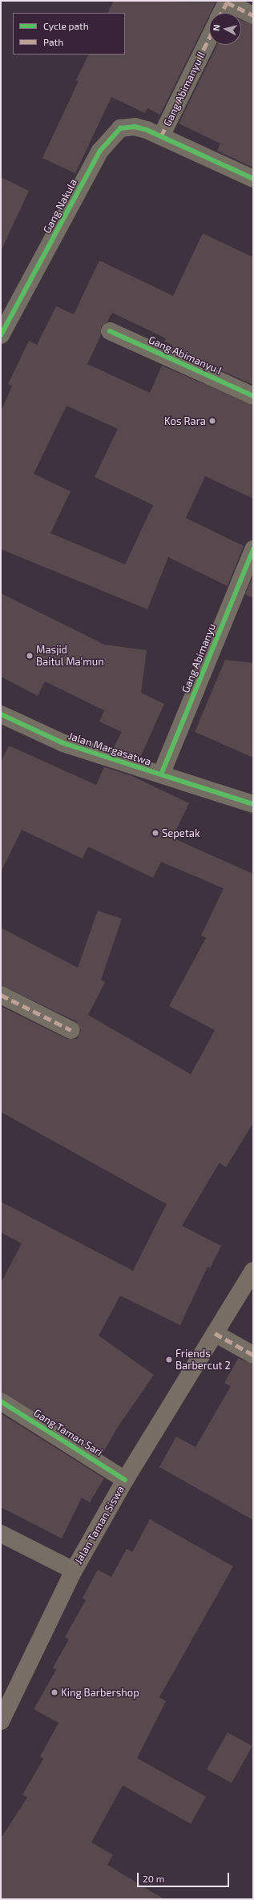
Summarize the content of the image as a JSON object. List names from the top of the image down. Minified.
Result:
{"streets":{"main road":["Jalan Taman Siswa"],"street":["Gang Abimanyu II","Gang Nakula","Gang Abimanyu I","Gang Abimanyu","Jalan Margasatwa","Gang Taman Sari"]},"crossings":[["Gang Abimanyu II","Gang Nakula"],["Gang Abimanyu","Jalan Margasatwa"],["Gang Taman Sari","Jalan Taman Siswa"]],"places":["Kos Rara","Masjid Baitul Ma'mun","Sepetak","Friends Barbercut 2","King Barbershop"],"legend":["Cycle path","Path"],"scale_bar":"20 m","north":"left"}
